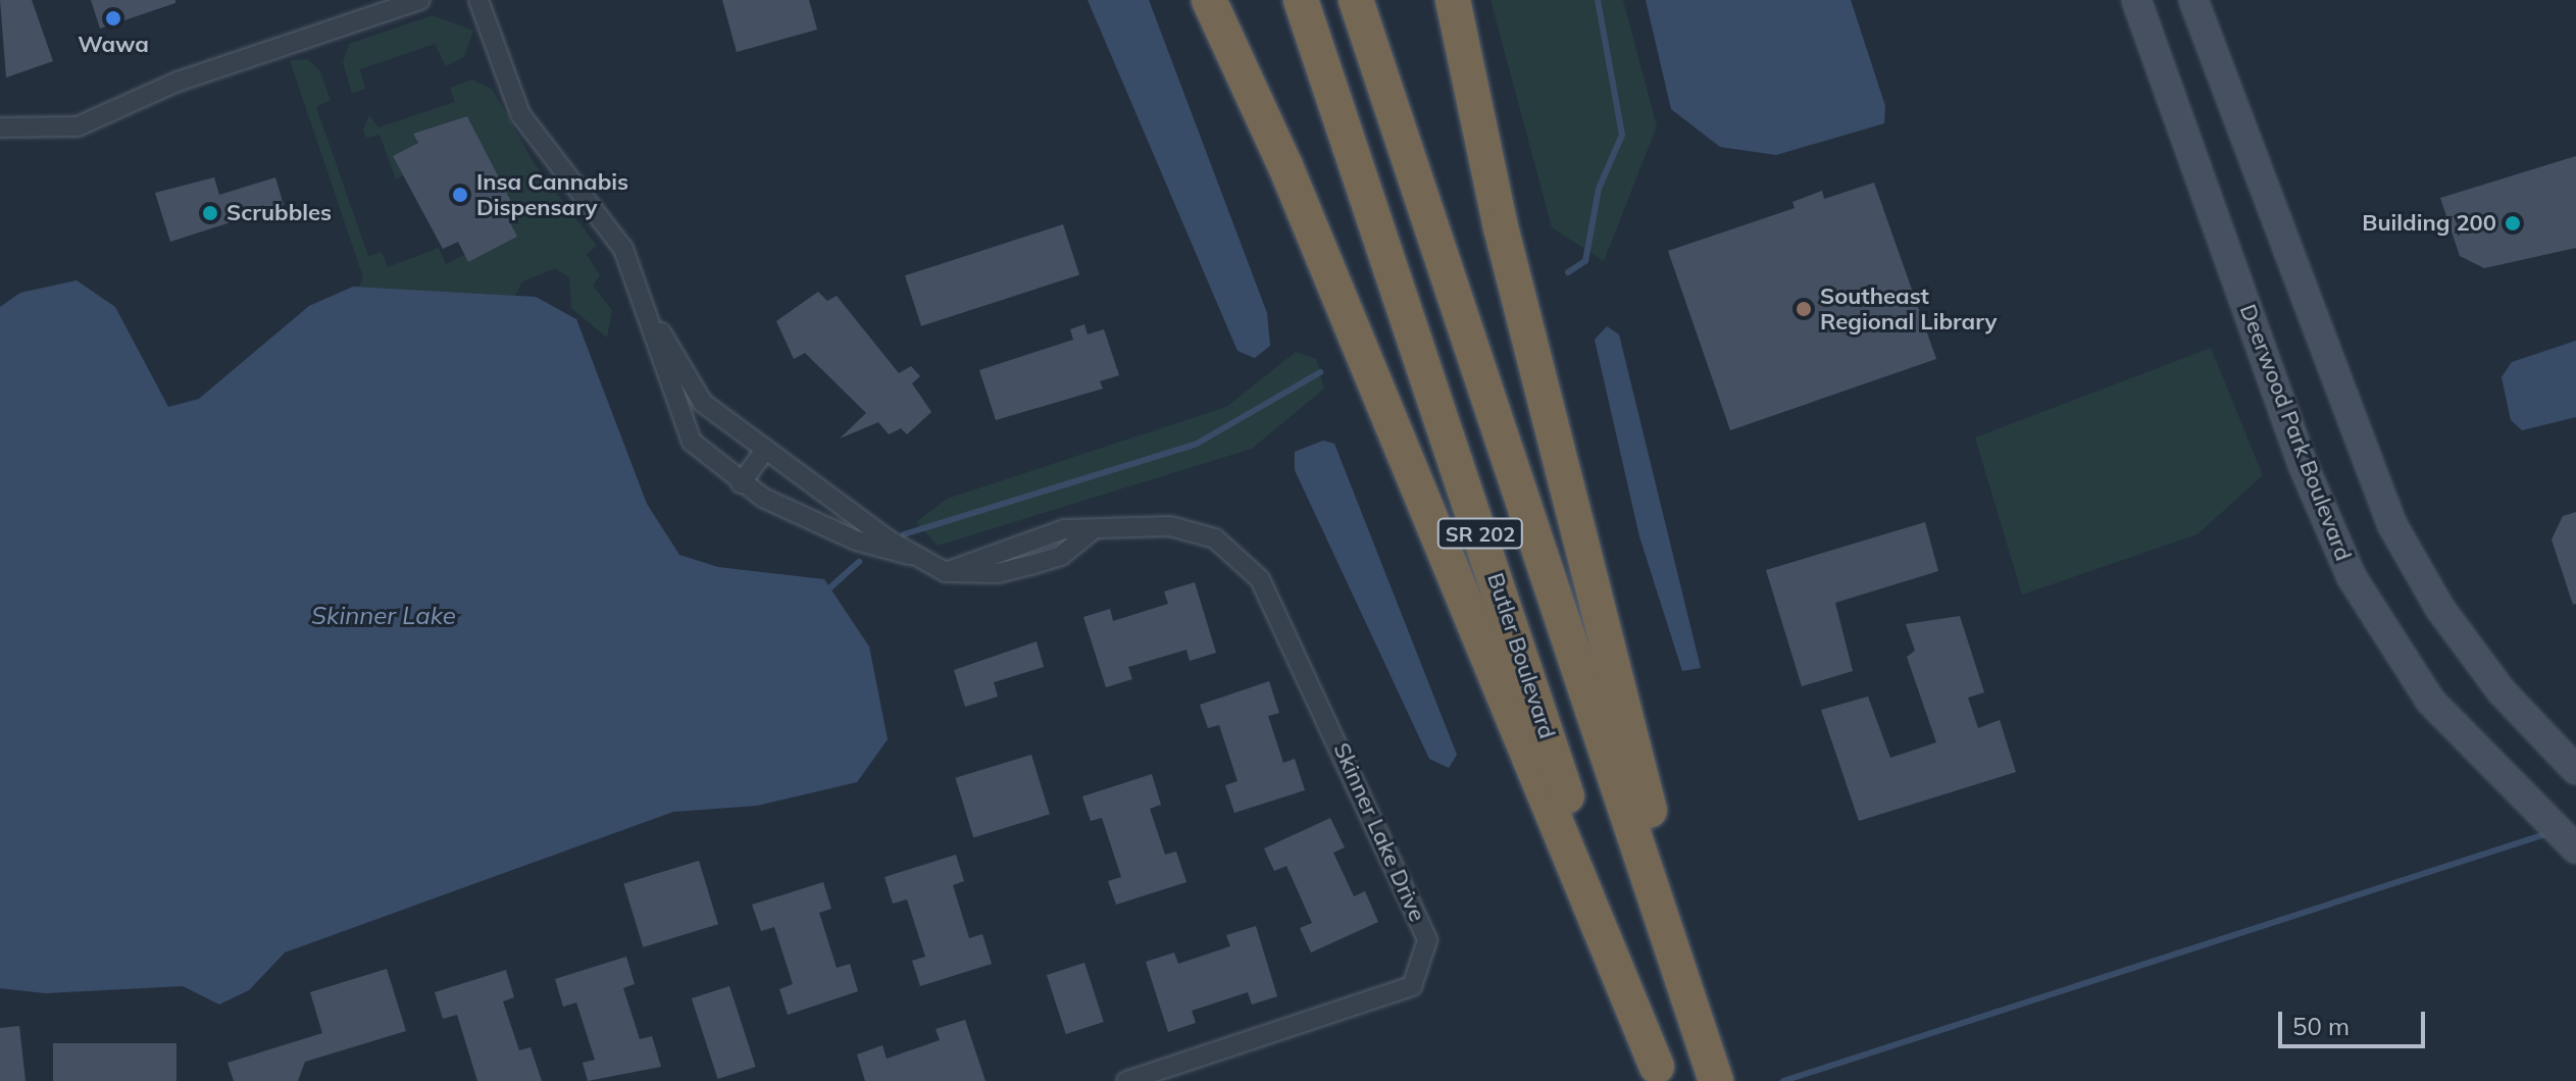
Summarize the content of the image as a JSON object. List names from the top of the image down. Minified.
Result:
{"streets":{"highway":["SR 202","Butler Boulevard"],"main road":["Deerwood Park Boulevard"],"street":["Skinner Lake Drive"]},"water":["Skinner Lake"],"places":["Wawa","Insa Cannabis Dispensary","Scrubbles","Building 200","Southeast Regional Library"],"scale_bar":"50 m"}
